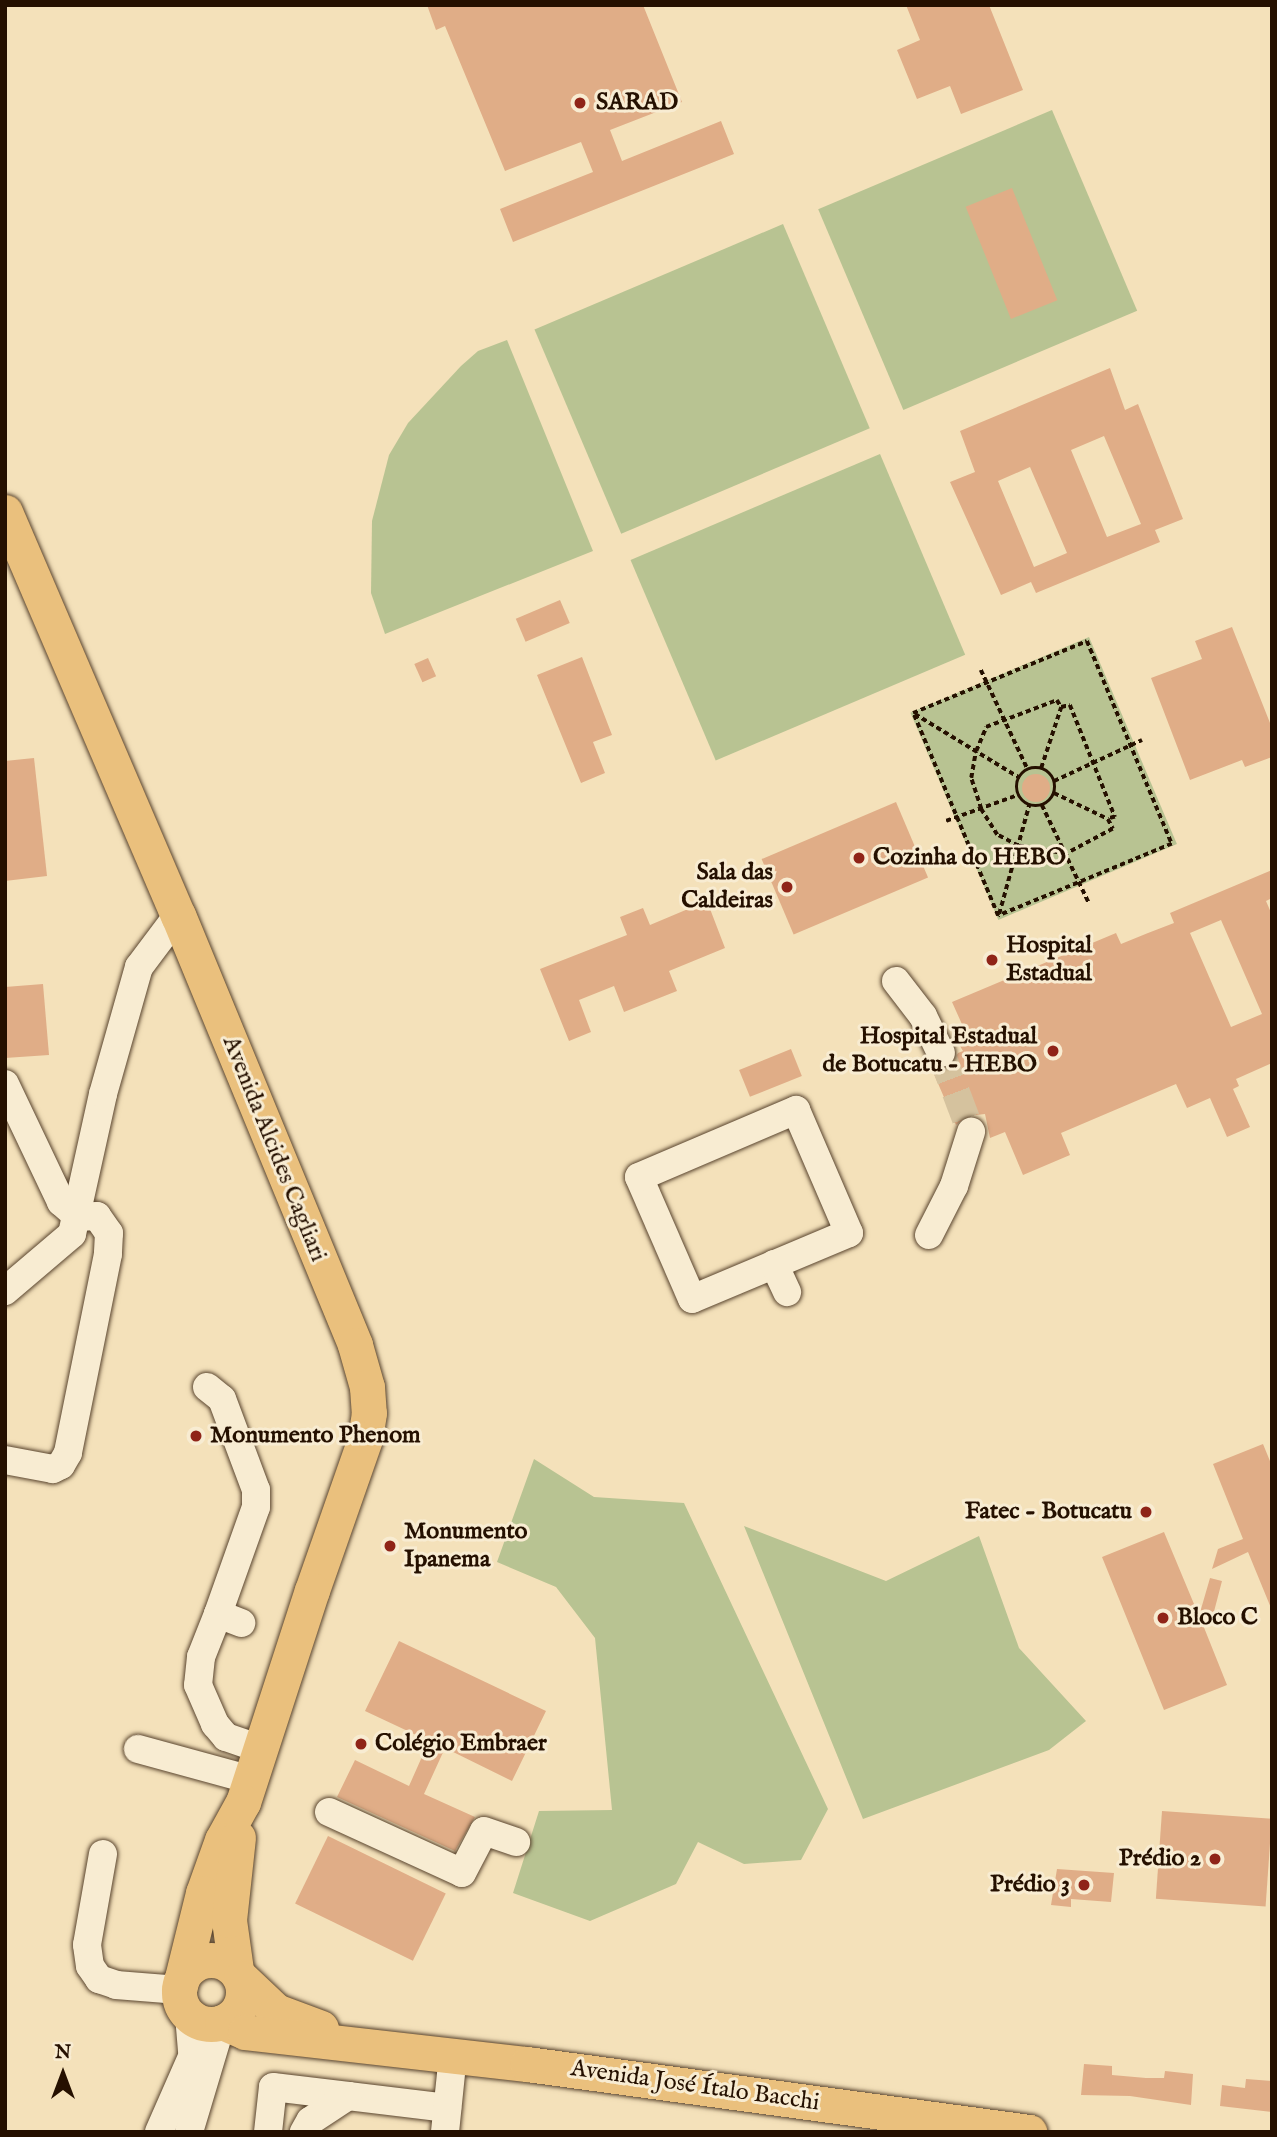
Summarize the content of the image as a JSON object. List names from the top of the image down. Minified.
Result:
{"streets":{"main road":["Avenida Alcides Cagliari","Avenida José Ítalo Bacchi"]},"crossings":[["Avenida Alcides Cagliari","Avenida José Ítalo Bacchi"]],"places":["SARAD","Cozinha do HEBO","Sala das Caldeiras","Hospital Estadual","Hospital Estadual de Botucatu - HEBO","Monumento Phenom","Fatec - Botucatu","Monumento Ipanema","Bloco C","Colégio Embraer","Prédio 2","Prédio 3"],"north":"top"}
